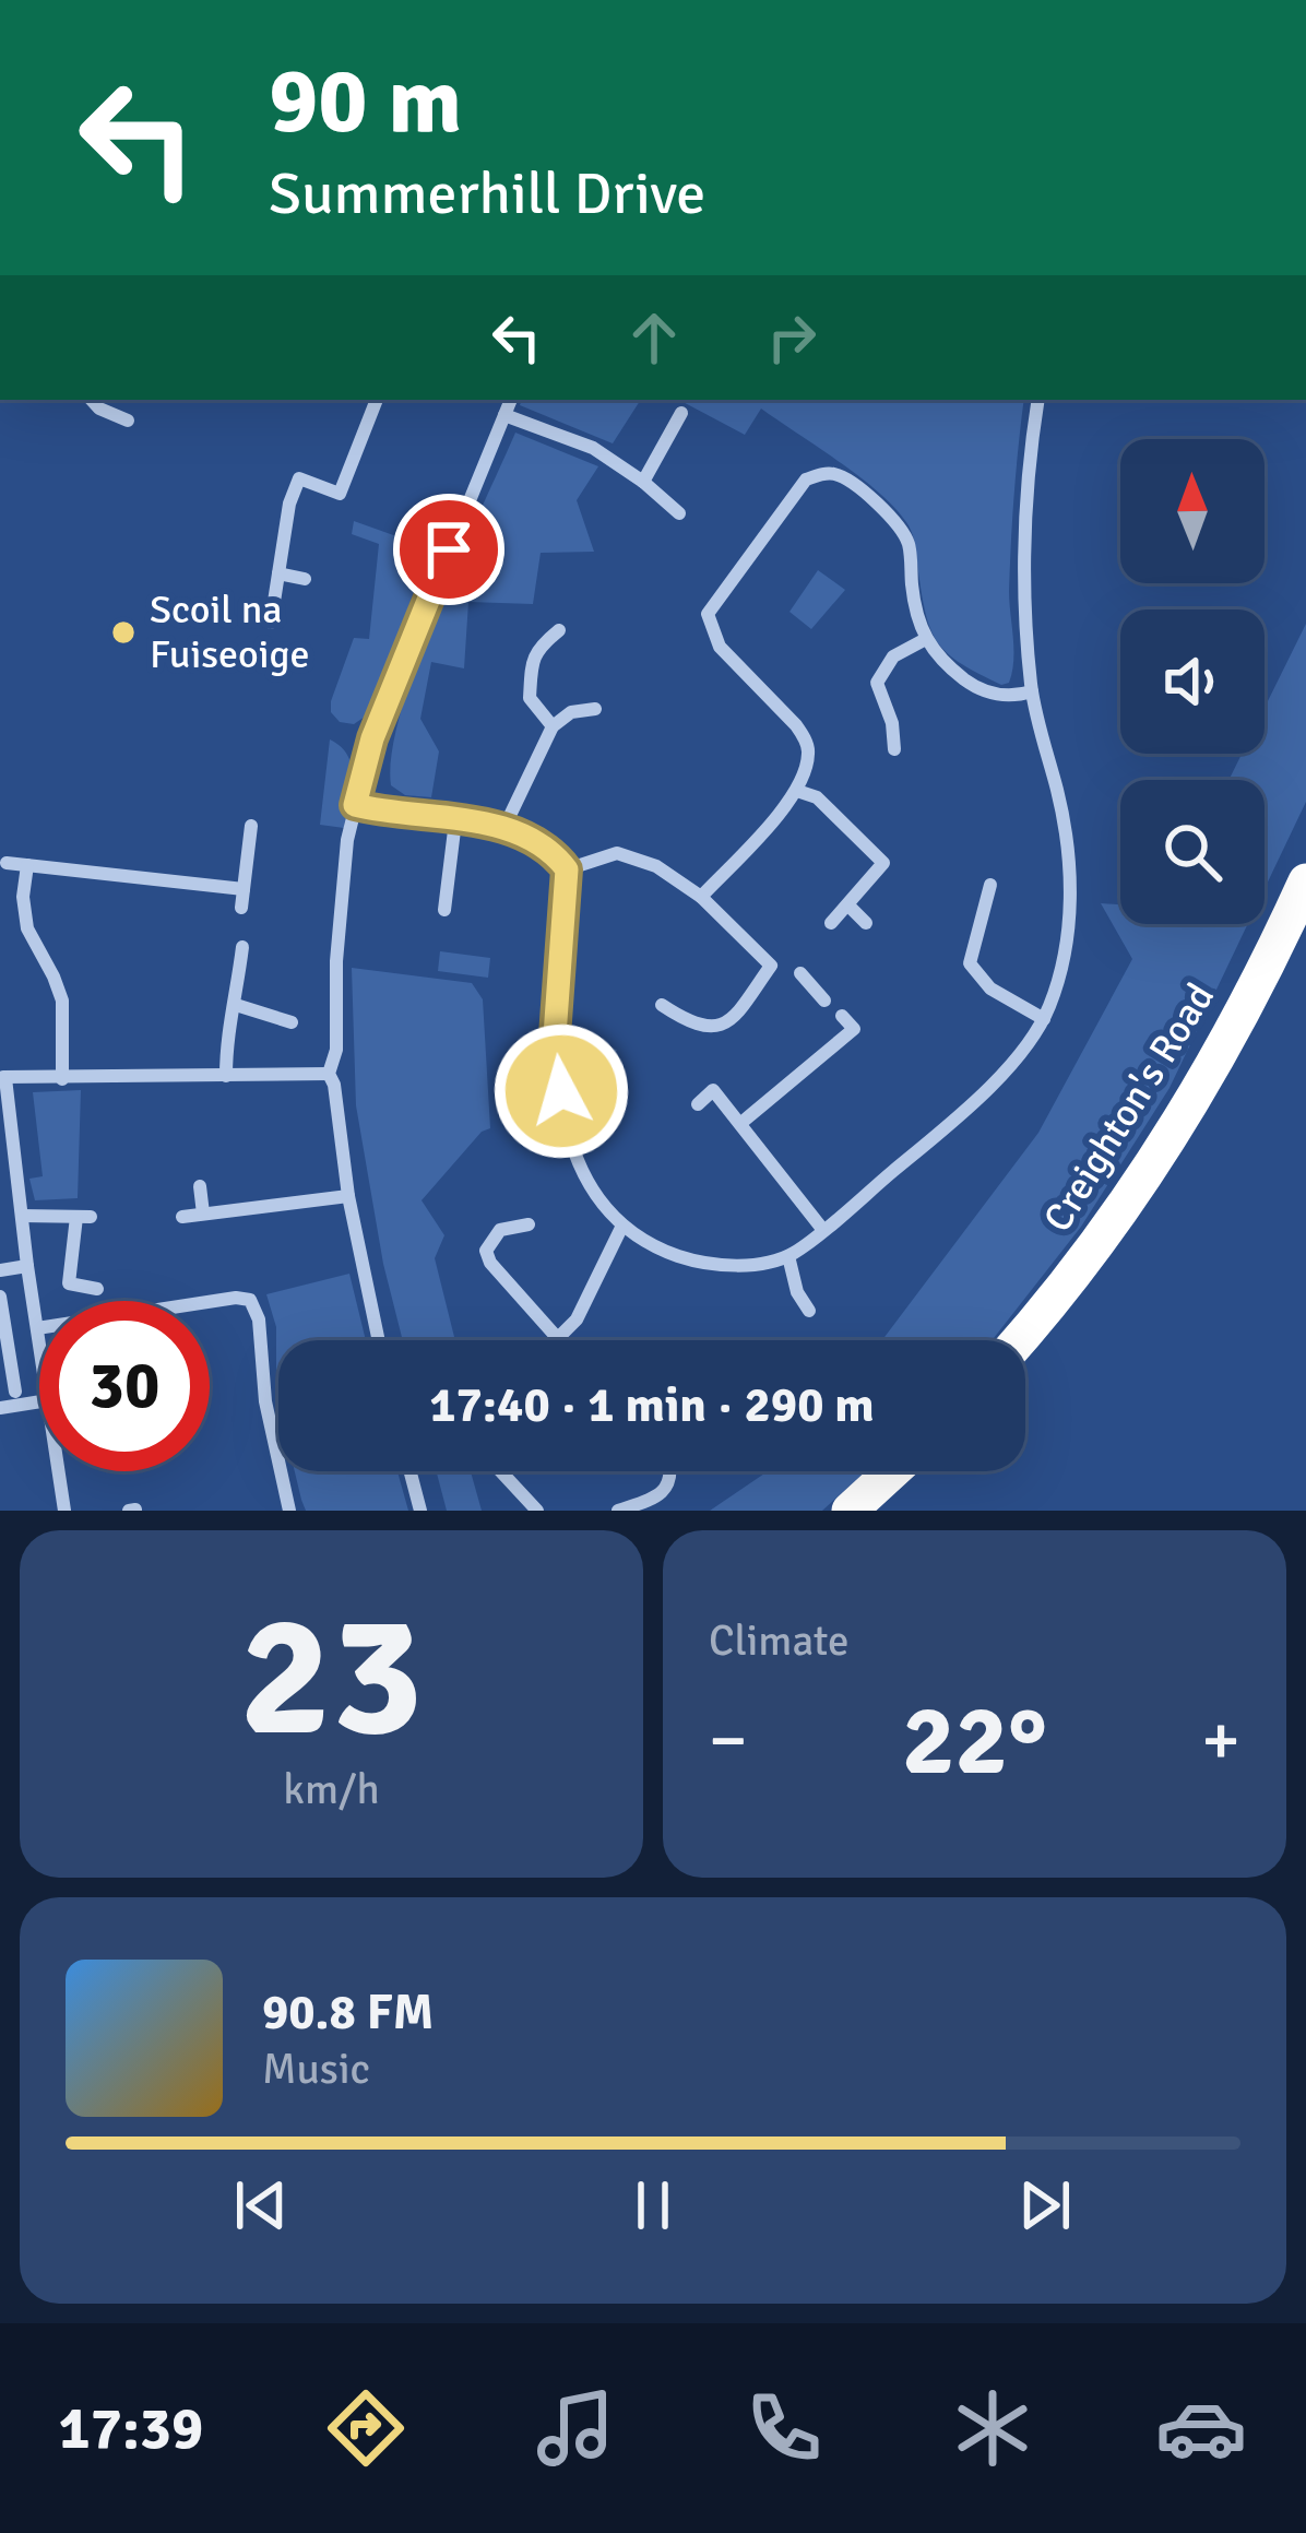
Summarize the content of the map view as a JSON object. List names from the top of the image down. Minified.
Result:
{"streets":{"highway":["Creighton's Road"]},"places":["Scoil na Fuiseoige"],"north":"top","page":{"turn":["90 m","Summerhill Drive"],"limit":"30","trip":"17:40 · 1 min · 290 m","tile":[["23","km/h"],"Climate"],"heat":["−","22°","+"],"song":["90.8 FM","Music"],"tabs":"17:39"}}
